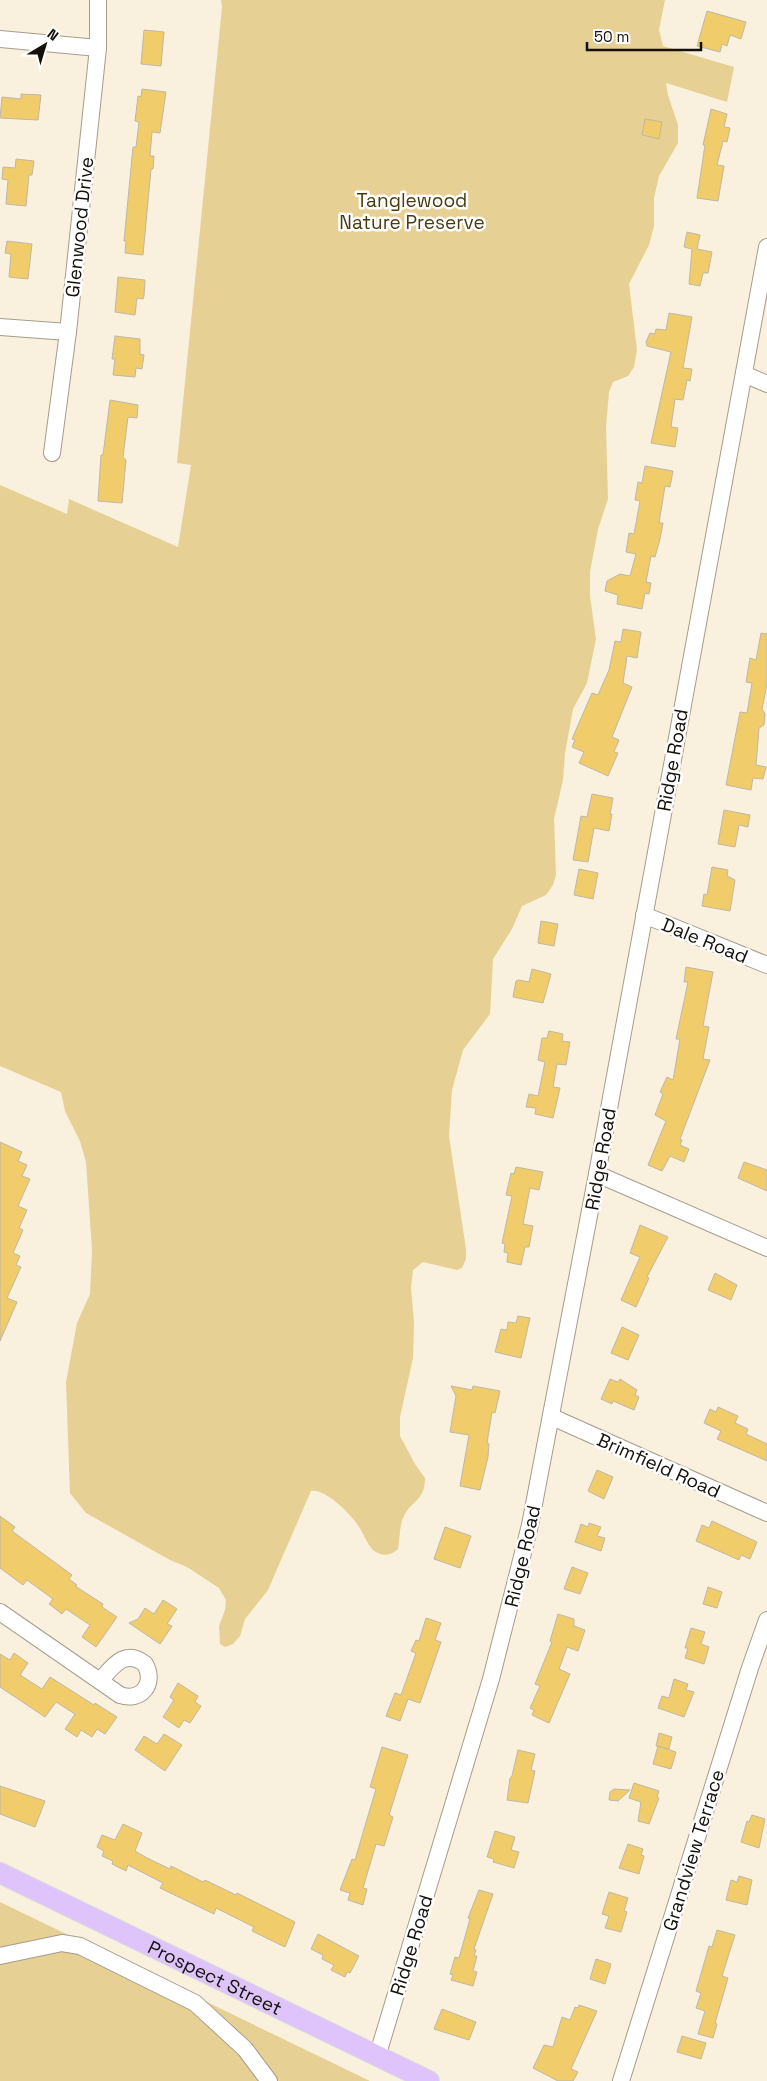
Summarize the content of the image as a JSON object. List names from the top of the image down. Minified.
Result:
{"streets":{"main road":["Prospect Street"],"street":["Glenwood Drive","Ridge Road","Dale Road","Brimfield Road","Grandview Terrace"]},"crossings":[["Ridge Road","Dale Road"],["Ridge Road","Brimfield Road"],["Ridge Road","Prospect Street"]],"parks":["Tanglewood Nature Preserve"],"scale_bar":"50 m","north":"top right"}
